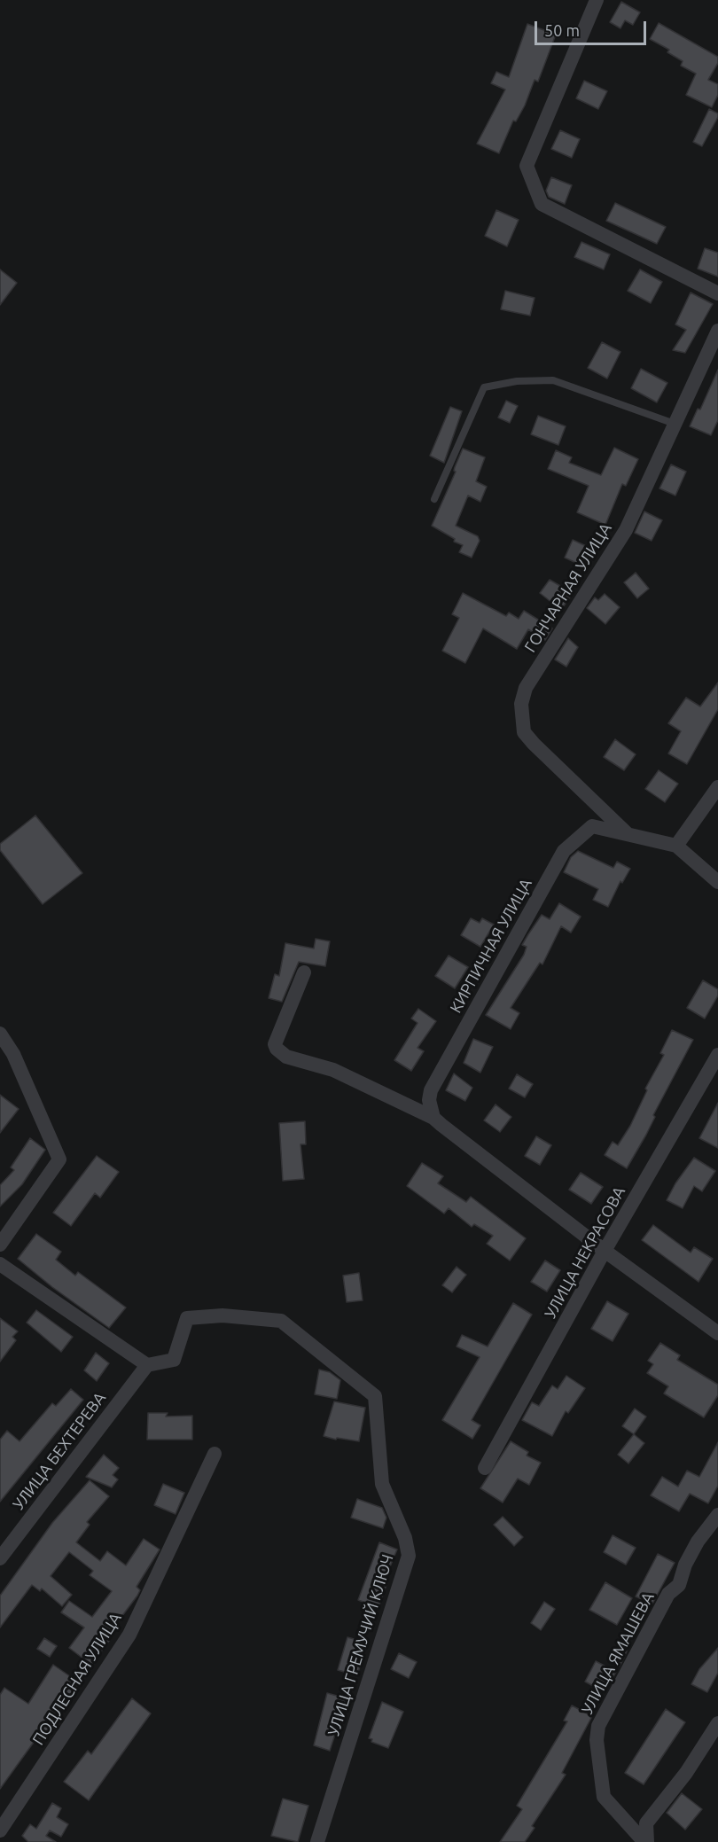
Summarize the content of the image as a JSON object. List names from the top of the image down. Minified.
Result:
{"streets":{"street":["ГОНЧАРНАЯ УЛИЦА","КИРПИЧНАЯ УЛИЦА","УЛИЦА НЕКРАСОВА","УЛИЦА БЕХТЕРЕВА","УЛИЦА ГРЕМУЧИЙ КЛЮЧ","УЛИЦА ЯМАШЕВА","ПОДЛЕСНАЯ УЛИЦА"]},"crossings":[["ГОНЧАРНАЯ УЛИЦА","КИРПИЧНАЯ УЛИЦА"],["УЛИЦА БЕХТЕРЕВА","УЛИЦА ГРЕМУЧИЙ КЛЮЧ"]],"scale_bar":"50 m"}
